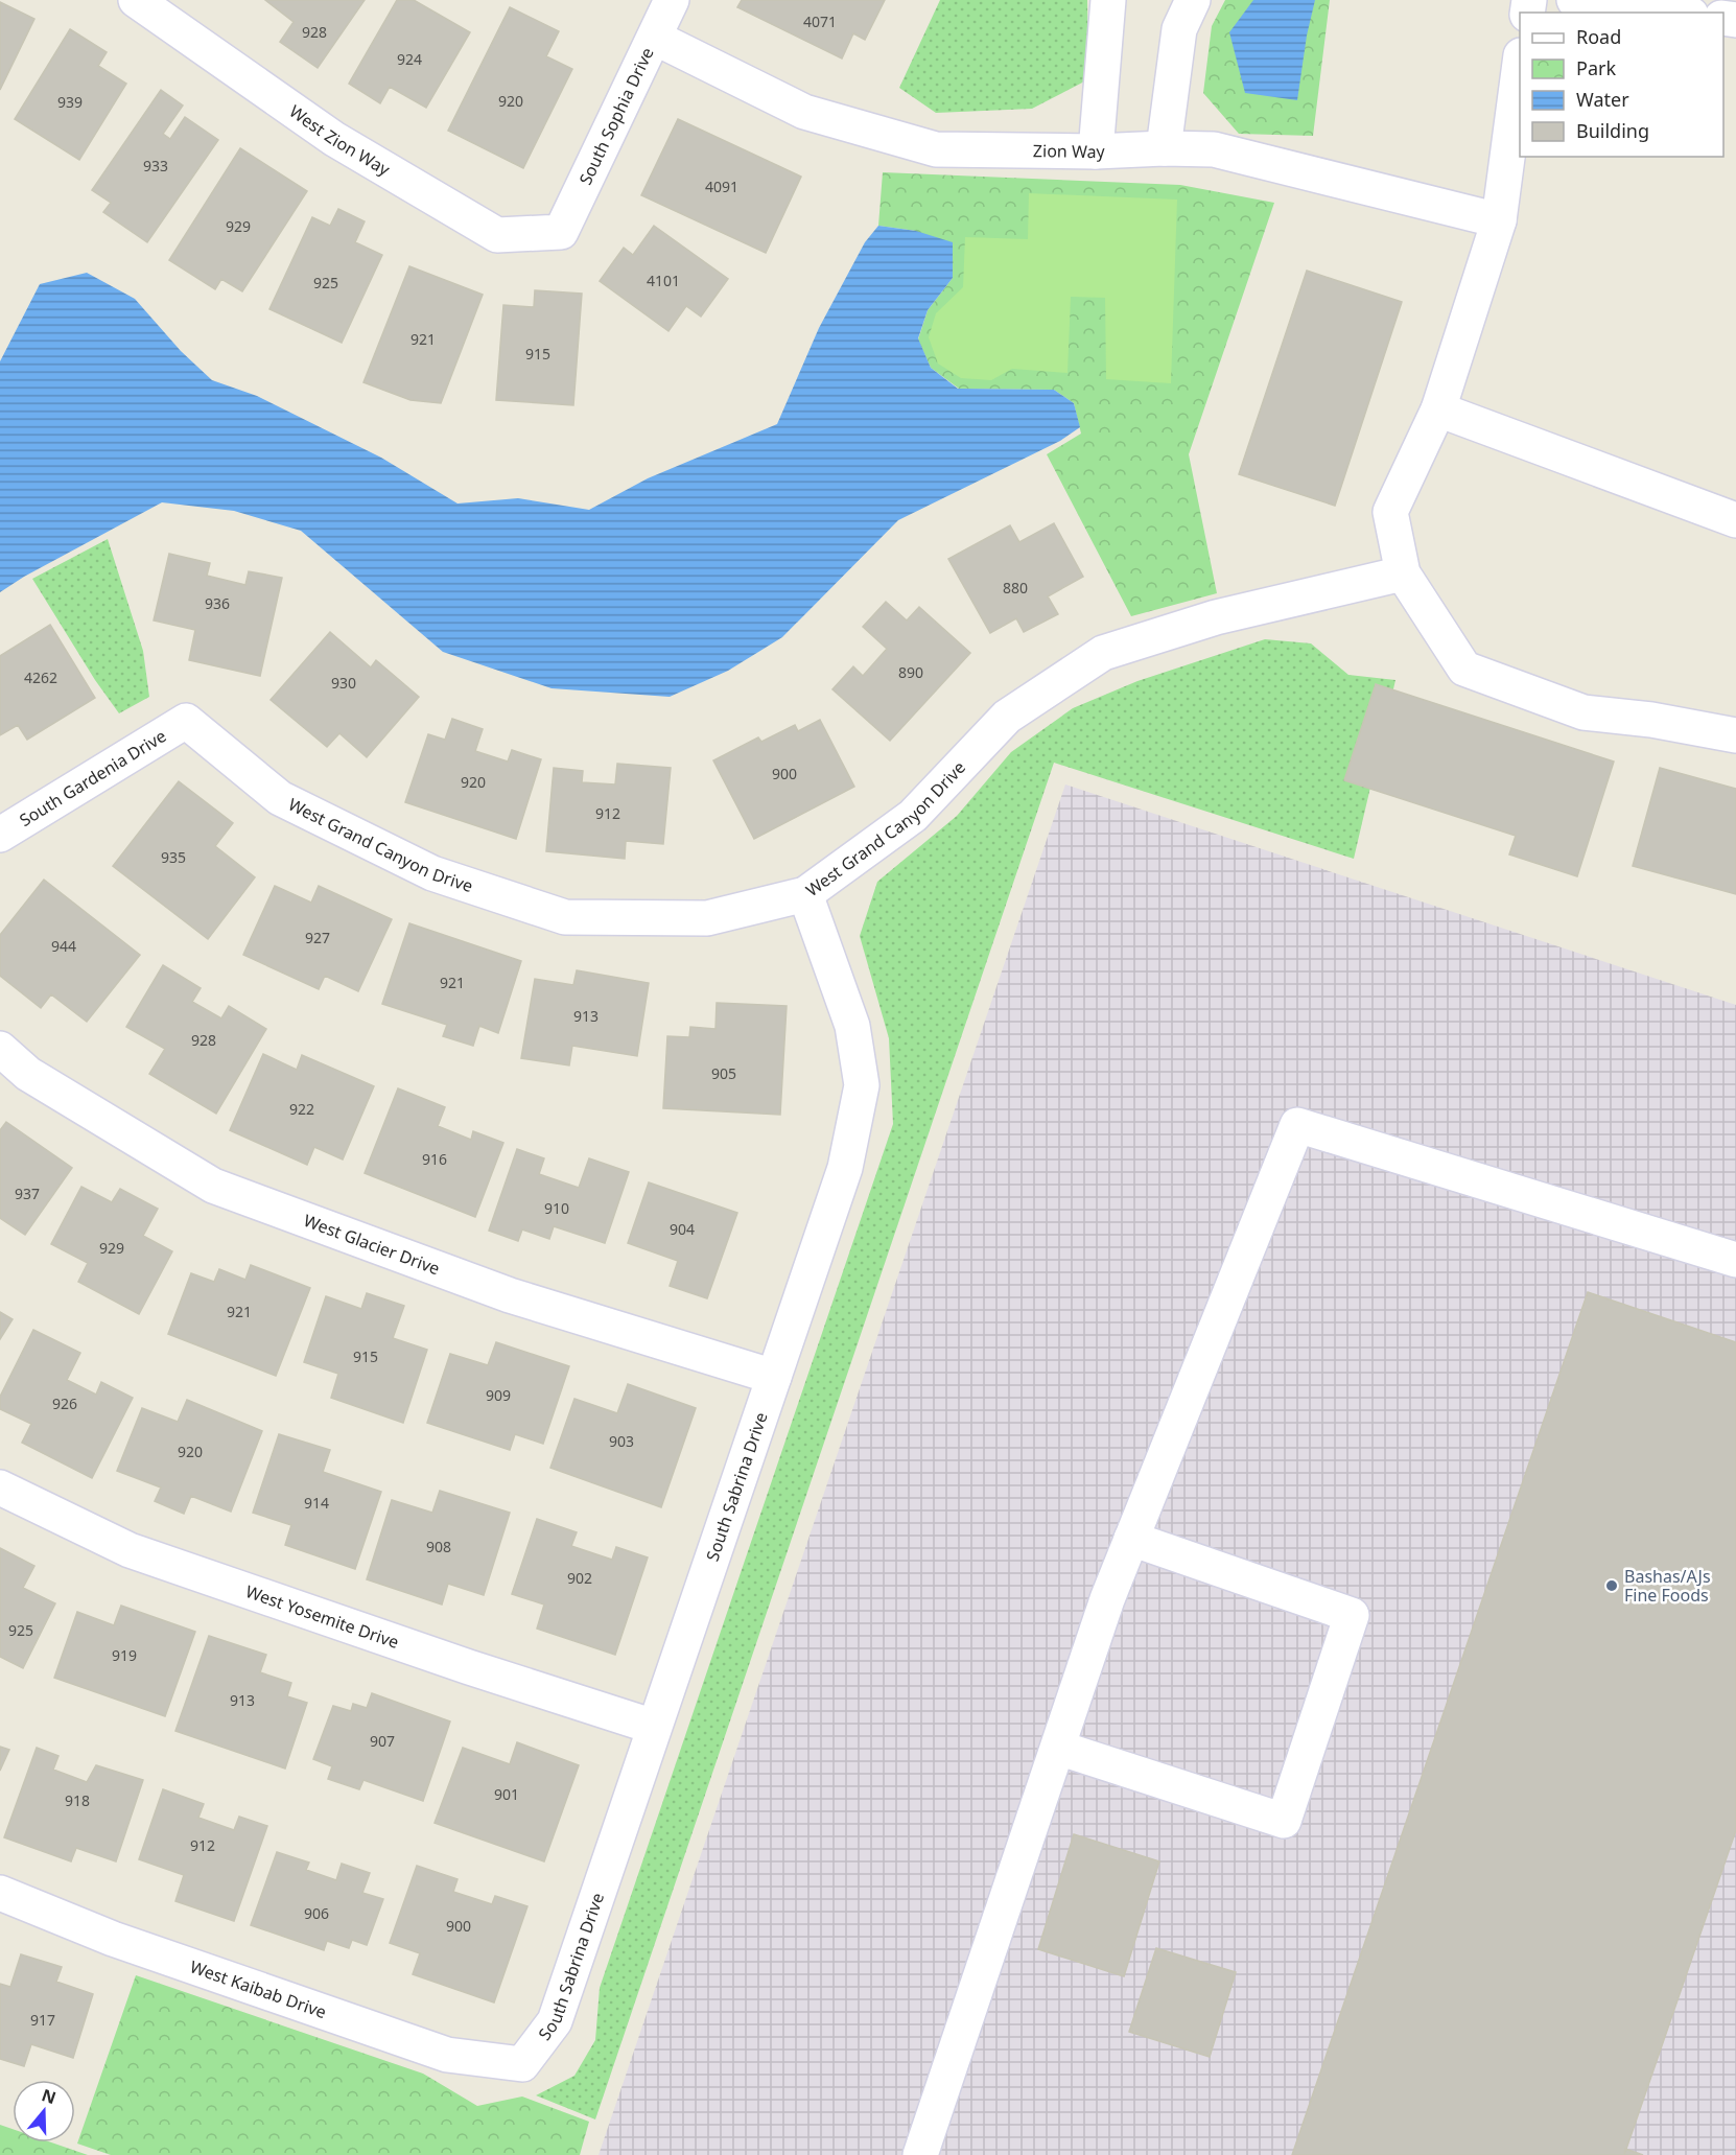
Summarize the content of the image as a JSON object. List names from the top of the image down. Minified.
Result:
{"streets":{"street":["South Sophia Drive","West Zion Way","Zion Way","South Gardenia Drive","West Grand Canyon Drive","West Glacier Drive","South Sabrina Drive","West Yosemite Drive","West Kaibab Drive"]},"crossings":[["South Sophia Drive","West Zion Way"],["South Sophia Drive","Zion Way"],["South Gardenia Drive","West Grand Canyon Drive"],["West Grand Canyon Drive","South Sabrina Drive"],["West Glacier Drive","South Sabrina Drive"],["South Sabrina Drive","West Yosemite Drive"],["South Sabrina Drive","West Kaibab Drive"]],"places":["Bashas/AJs Fine Foods"],"house_numbers":["4071","928","924","920","939","933","4091","929","4101","925","921","915","880","936","890","4262","930","900","920","912","935","927","944","921","913","928","905","922","916","937","910","904","929","921","915","909","926","903","920","914","908","902","925","919","913","907","901","918","912","906","900","917"],"legend":["Road","Park","Water","Building"],"north":"top"}
